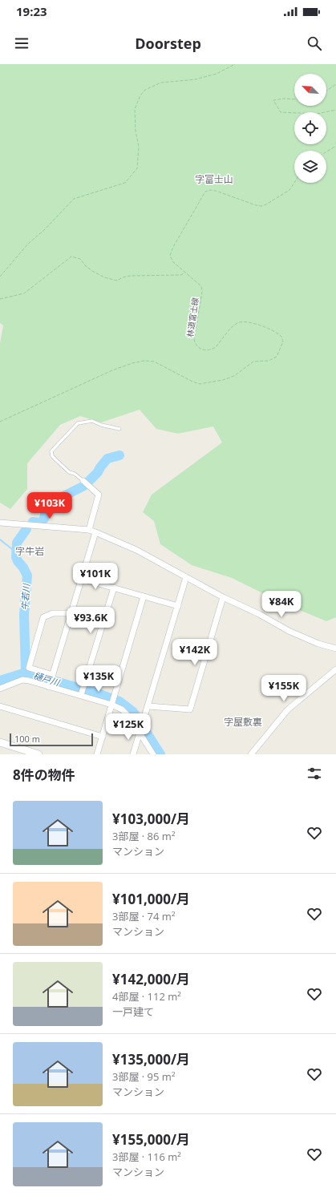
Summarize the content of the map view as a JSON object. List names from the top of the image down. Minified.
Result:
{"streets":{"path":["林道富士線"]},"districts":["字富士山","字牛岩","字屋敷裏"],"water":["牛若川","樋戸川"],"scale_bar":"100 m","north":"top left","page":{"status":"19:23","header":"Doorstep","price":["¥103K","¥101K","¥84K","¥93.6K","¥142K","¥135K","¥155K","¥125K"],"scale":"100 m","heading":"8件の物件","list":[{"name":"¥103,000/月","note":"3部屋 · 86 m² · マンション"},{"name":"¥101,000/月","note":"3部屋 · 74 m² · マンション"},{"name":"¥142,000/月","note":"4部屋 · 112 m² · 一戸建て"},{"name":"¥135,000/月","note":"3部屋 · 95 m² · マンション"},{"name":"¥155,000/月","note":"3部屋 · 116 m² · マンション"}]}}
